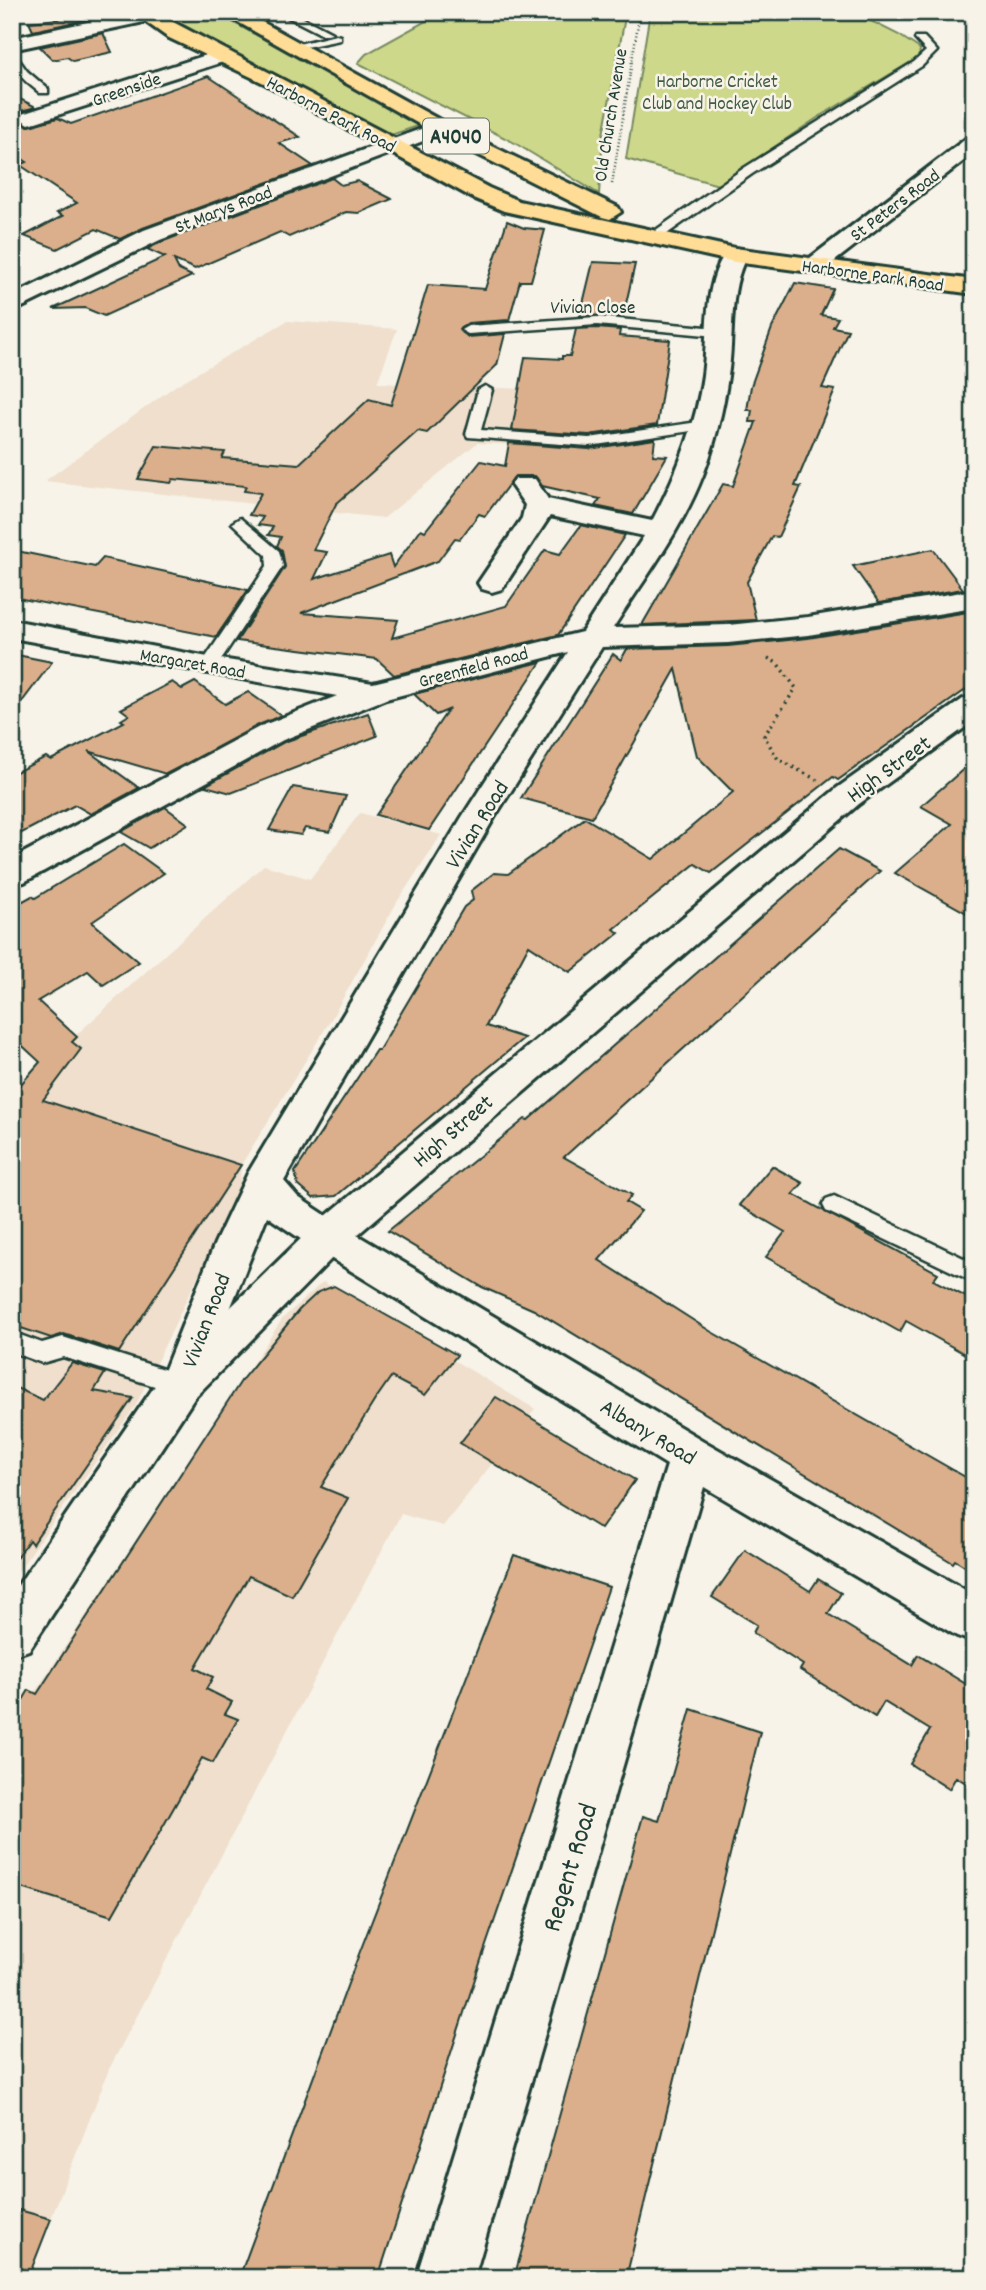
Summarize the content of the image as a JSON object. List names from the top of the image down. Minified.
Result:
{"streets":{"main road":["Harborne Park Road","A4040"],"street":["Greenside","St Peters Road","St Marys Road","Margaret Road","Greenfield Road","High Street","Vivian Road","Albany Road","Regent Road"],"lane":["Vivian Close"],"path":["Old Church Avenue"]},"crossings":[["Greenside","Harborne Park Road"],["Harborne Park Road","Old Church Avenue"],["Harborne Park Road","St Peters Road"],["Harborne Park Road","St Marys Road"],["Harborne Park Road","Vivian Road"],["Vivian Close","Vivian Road"],["Margaret Road","Greenfield Road"],["Greenfield Road","Vivian Road"],["High Street","Vivian Road"],["High Street","Albany Road"],["Vivian Road","Albany Road"],["Albany Road","Regent Road"]],"parks":["Harborne Cricket Club and Hockey Club"]}
